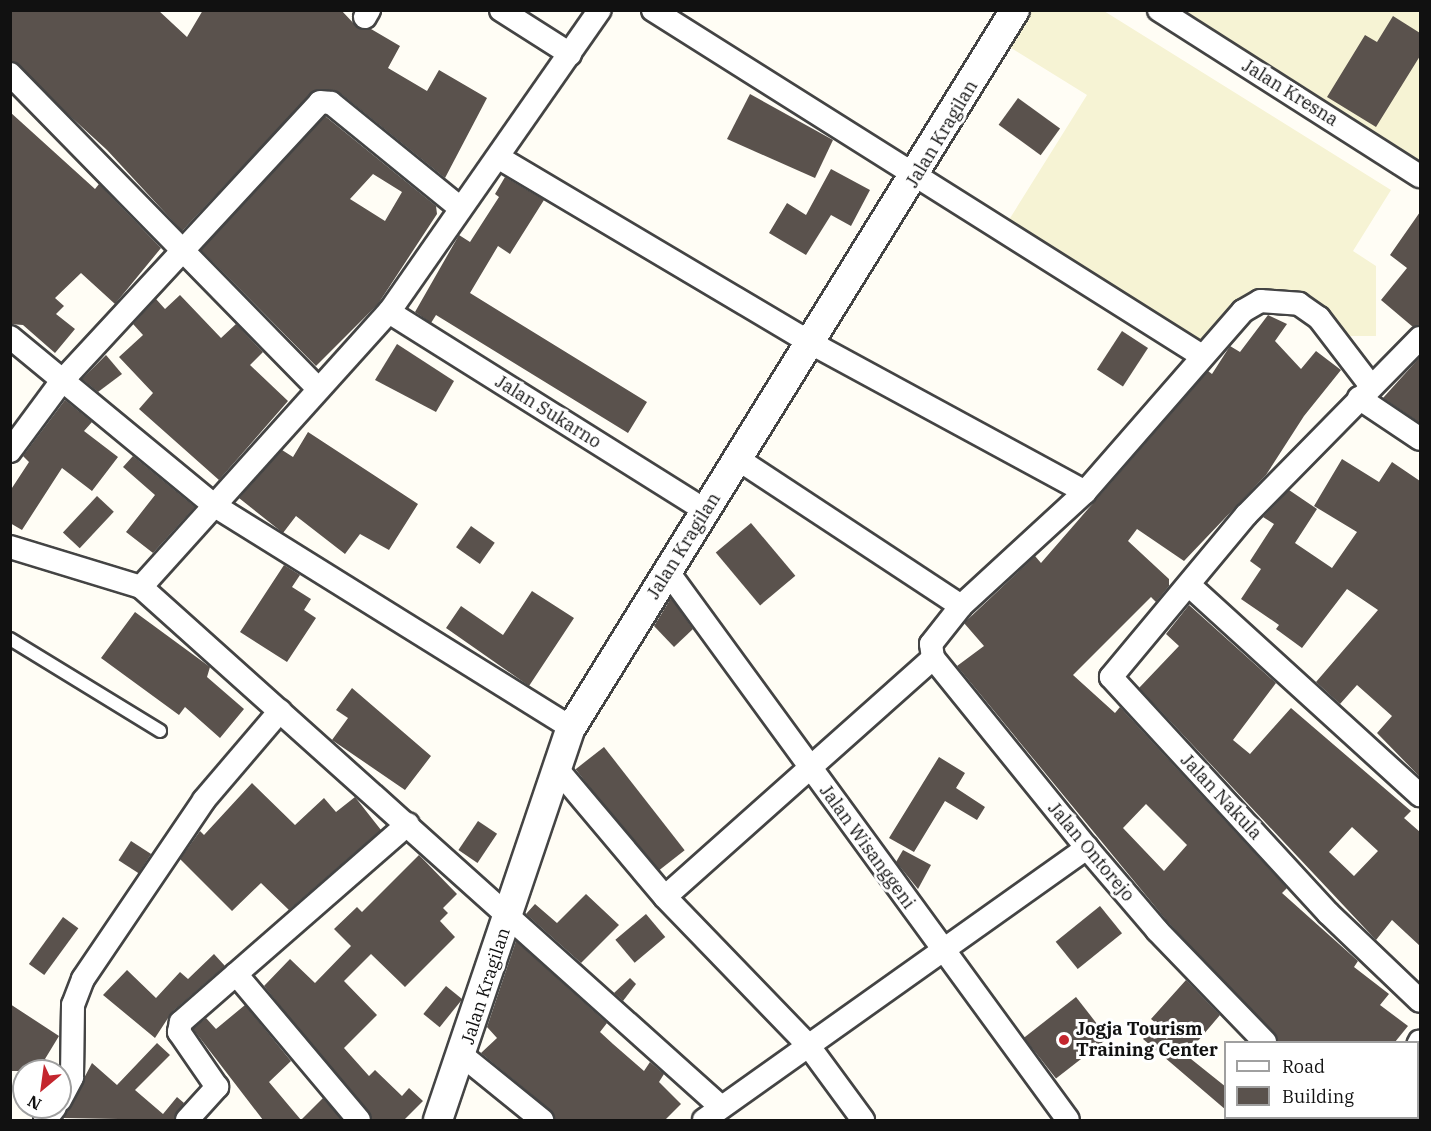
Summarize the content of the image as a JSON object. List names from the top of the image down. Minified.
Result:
{"streets":{"street":["Jalan Kresna","Jalan Kragilan","Jalan Sukarno","Jalan Nakula","Jalan Wisanggeni","Jalan Ontorejo"]},"crossings":[["Jalan Kragilan","Jalan Sukarno"],["Jalan Kragilan","Jalan Wisanggeni"]],"places":["Jogja Tourism Training Center"],"legend":["Road","Building"],"north":"bottom left"}
